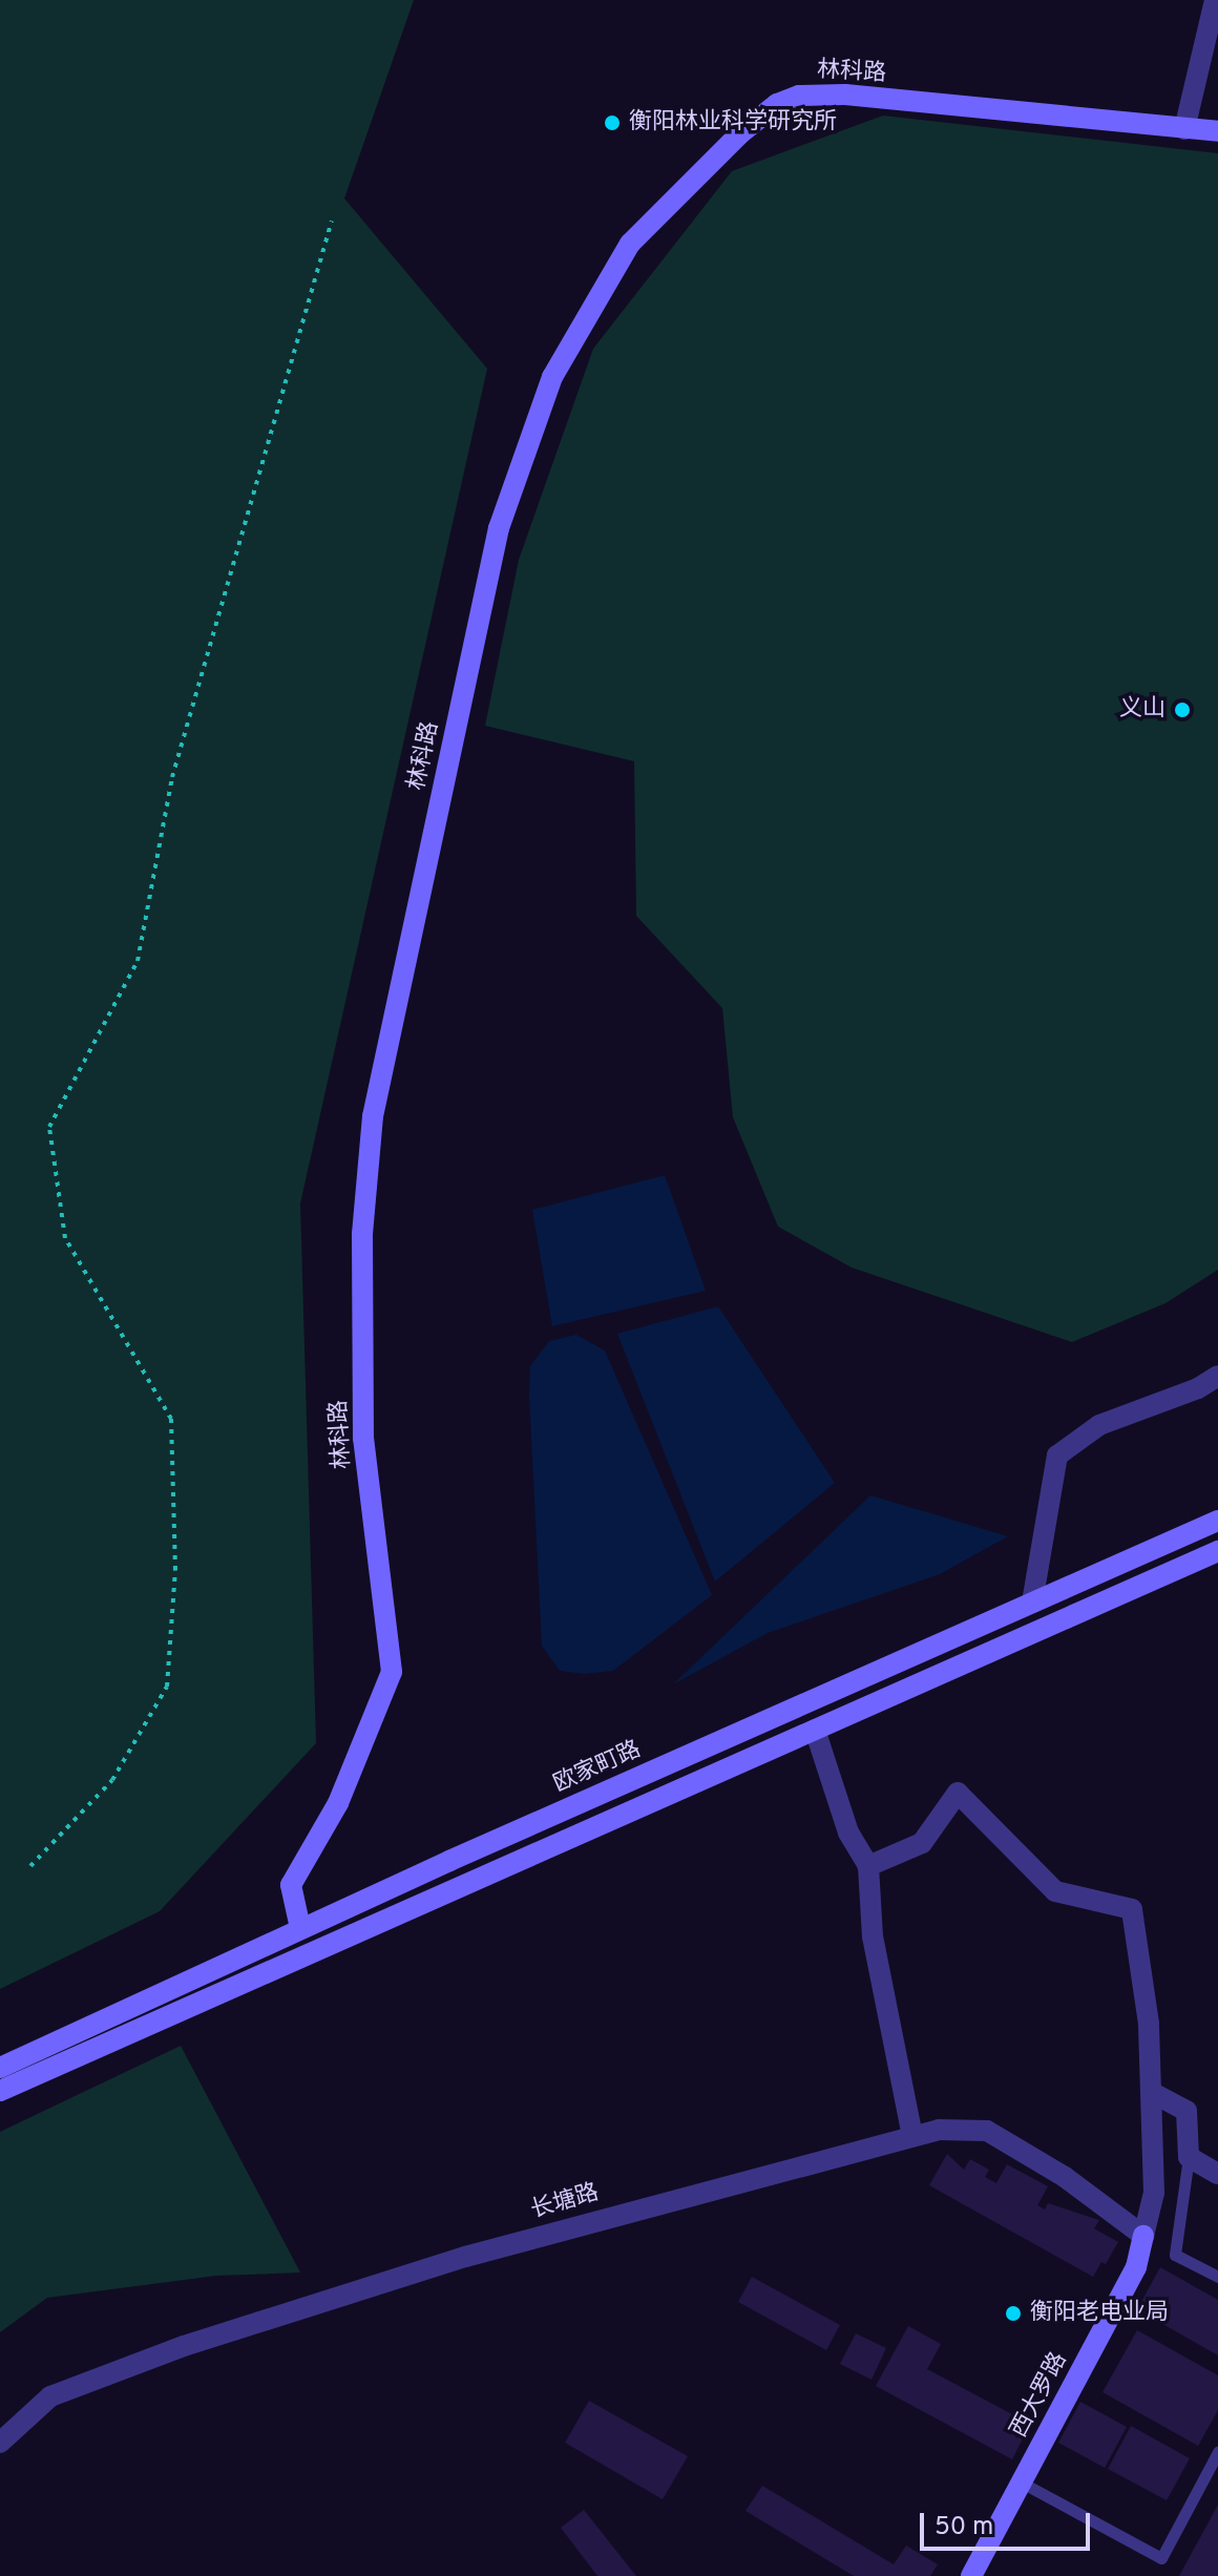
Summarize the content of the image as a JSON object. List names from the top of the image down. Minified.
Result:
{"streets":{"street":["林科路","欧家町路","长塘路","西大罗路"]},"crossings":[["林科路","欧家町路"],["长塘路","西大罗路"]],"places":["衡阳林业科学研究所","义山","衡阳老电业局"],"scale_bar":"50 m"}
